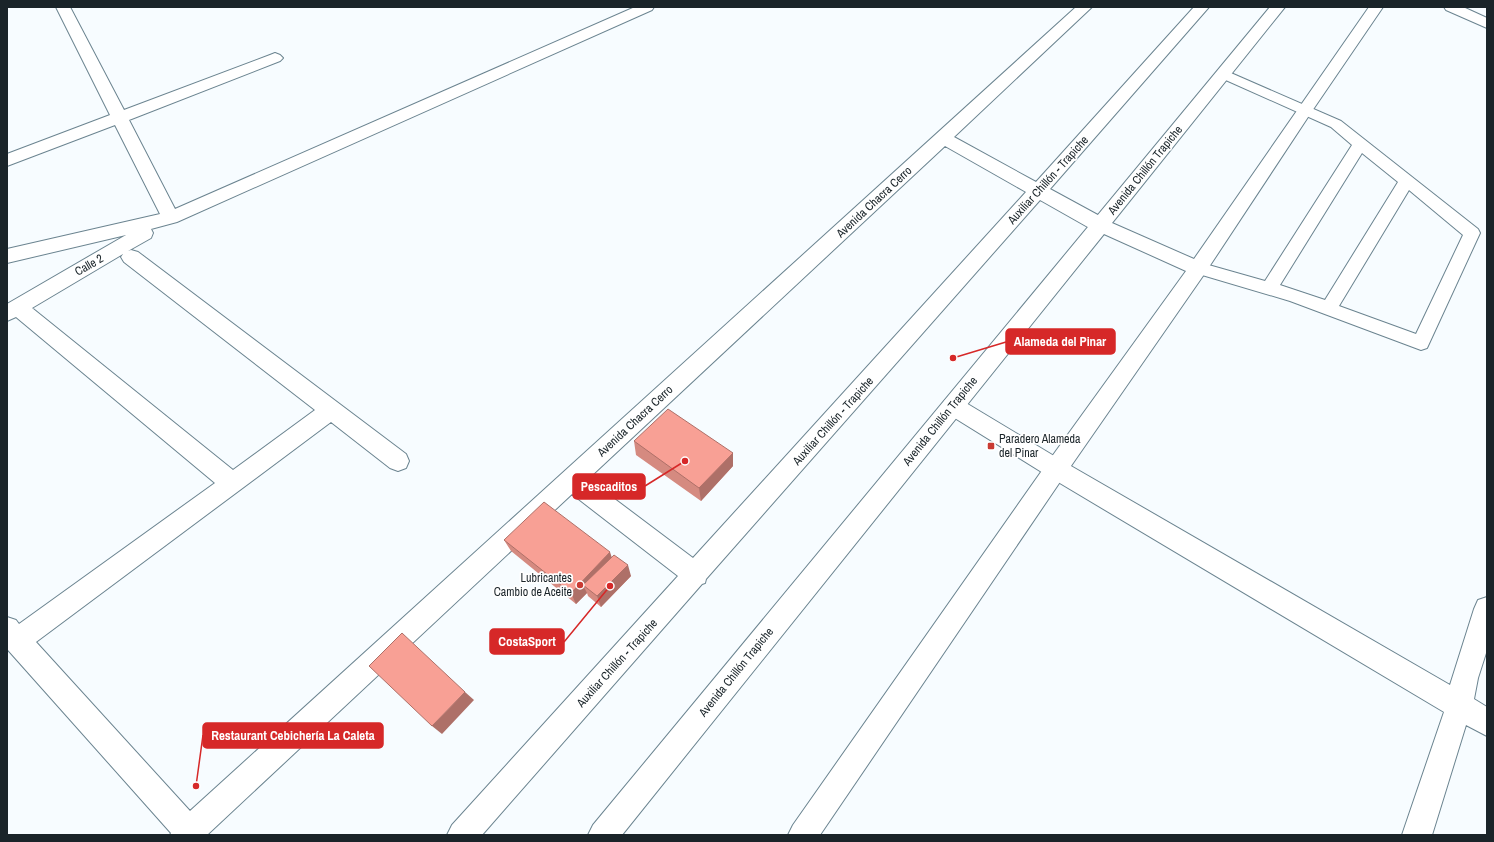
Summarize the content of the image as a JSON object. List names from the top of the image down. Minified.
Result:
{"streets":{"street":["Avenida Chillón Trapiche","Auxiliar Chillón - Trapiche","Avenida Chacra Cerro","Calle 2"]},"places":{"other":["Alameda del Pinar","Pescaditos","Lubricantes Cambio de Aceite","CostaSport","Restaurant Cebichería La Caleta"],"transit":["Paradero Alameda del Pinar"]}}
